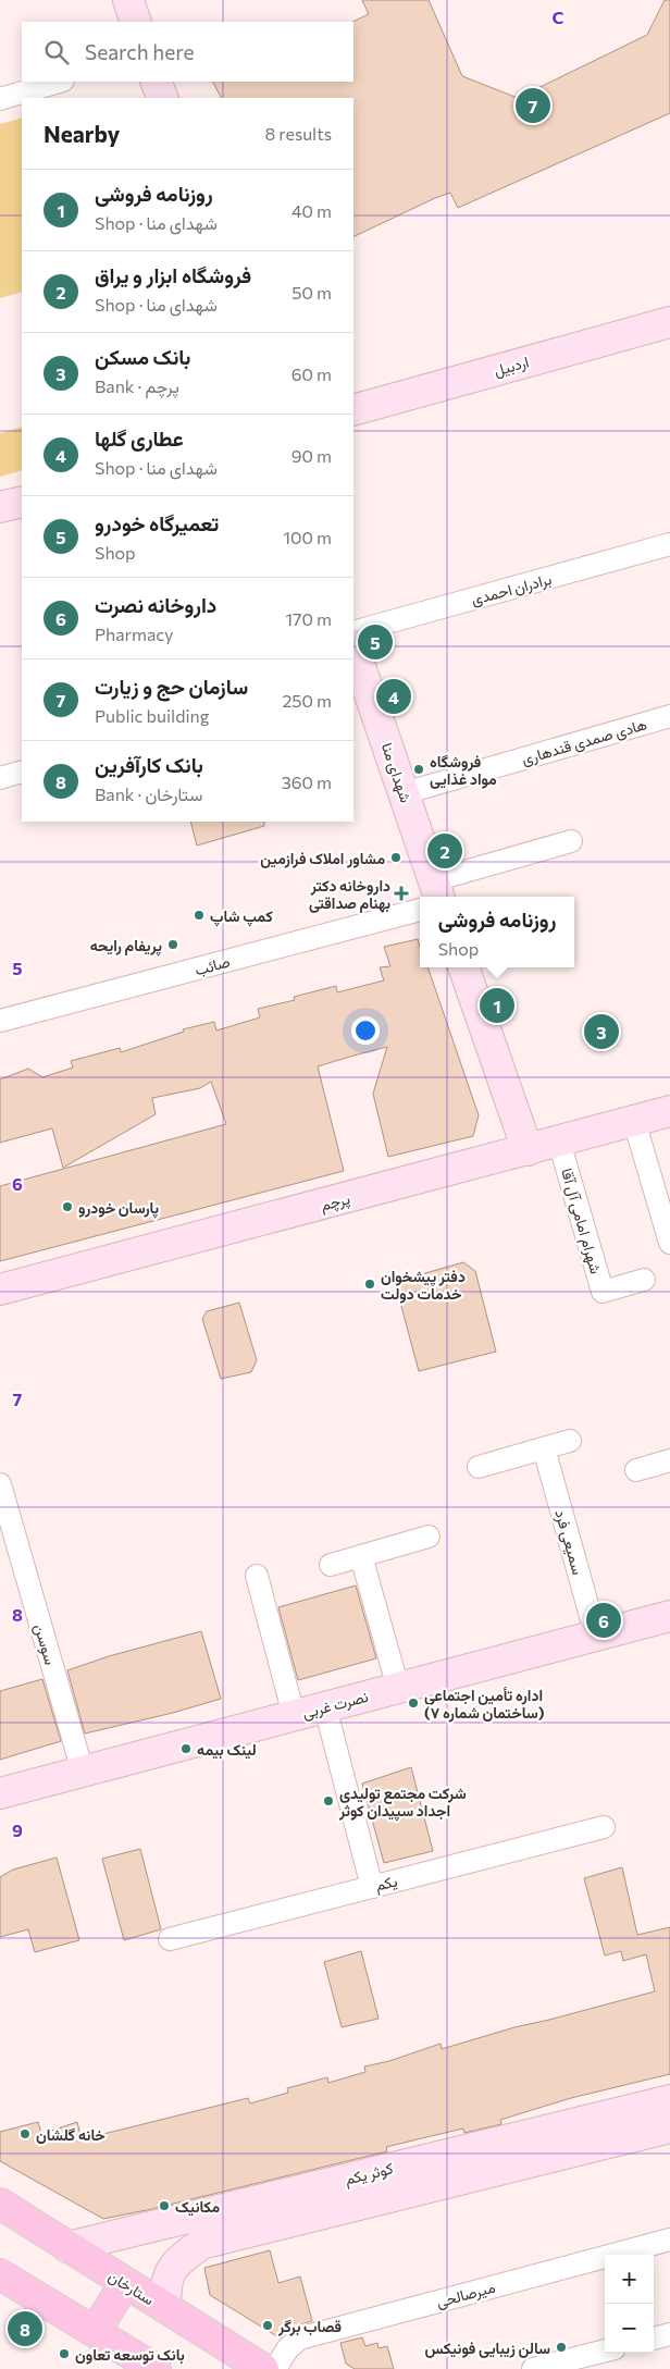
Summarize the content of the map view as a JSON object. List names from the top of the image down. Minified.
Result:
{"streets":{"main road":["ستارخان"],"street":["اردبیل","برادران احمدی","هادی صمدی قندهاری","شهدای منا","صائب","پرچم","شهرام امامی آل آقا","سمیعی فرد","سوسن","نصرت غربی","یکم","کوثر یکم","میرصالحی"]},"crossings":[["هادی صمدی قندهاری","شهدای منا"],["پرچم","شهرام امامی آل آقا"],["سمیعی فرد","نصرت غربی"],["سوسن","نصرت غربی"],["کوثر یکم","ستارخان"]],"places":{"other":["فروشگاه مواد غذایی","مشاور املاک فرازمین","کمپ شاپ","پریفام رایحه","پارسان خودرو","دفتر پیشخوان خدمات دولت","اداره تأمین اجتماعی (ساختمان شماره ۷)","لینک بیمه","شرکت مجتمع تولیدی اجداد سپیدان کوثر","خانه گلشان","مکانیک","قصاب برگر","سالن زیبایی فونیکس","بانک توسعه تعاون"],"health":["داروخانه دکتر بهنام صداقتی"]},"page":{"search":"Search here","pins":["7","5","4","2","1","3","6","8"],"heading":["Nearby","8 results"],"list":[{"mark":"1","name":"روزنامه فروشی","note":"Shop · شهدای منا","value":"40 m"},{"mark":"2","name":"فروشگاه ابزار و یراق","note":"Shop · شهدای منا","value":"50 m"},{"mark":"3","name":"بانک مسکن","note":"Bank · پرچم","value":"60 m"},{"mark":"4","name":"عطاری گلها","note":"Shop · شهدای منا","value":"90 m"},{"mark":"5","name":"تعمیرگاه خودرو","note":"Shop","value":"100 m"},{"mark":"6","name":"داروخانه نصرت","note":"Pharmacy","value":"170 m"},{"mark":"7","name":"سازمان حج و زیارت","note":"Public building","value":"250 m"},{"mark":"8","name":"بانک کارآفرین","note":"Bank · ستارخان","value":"360 m"}],"popup":["روزنامه فروشی","Shop"],"map_buttons":["+","−"]},"grid":{"columns":["C"],"rows":["5","6","7","8","9"]}}
